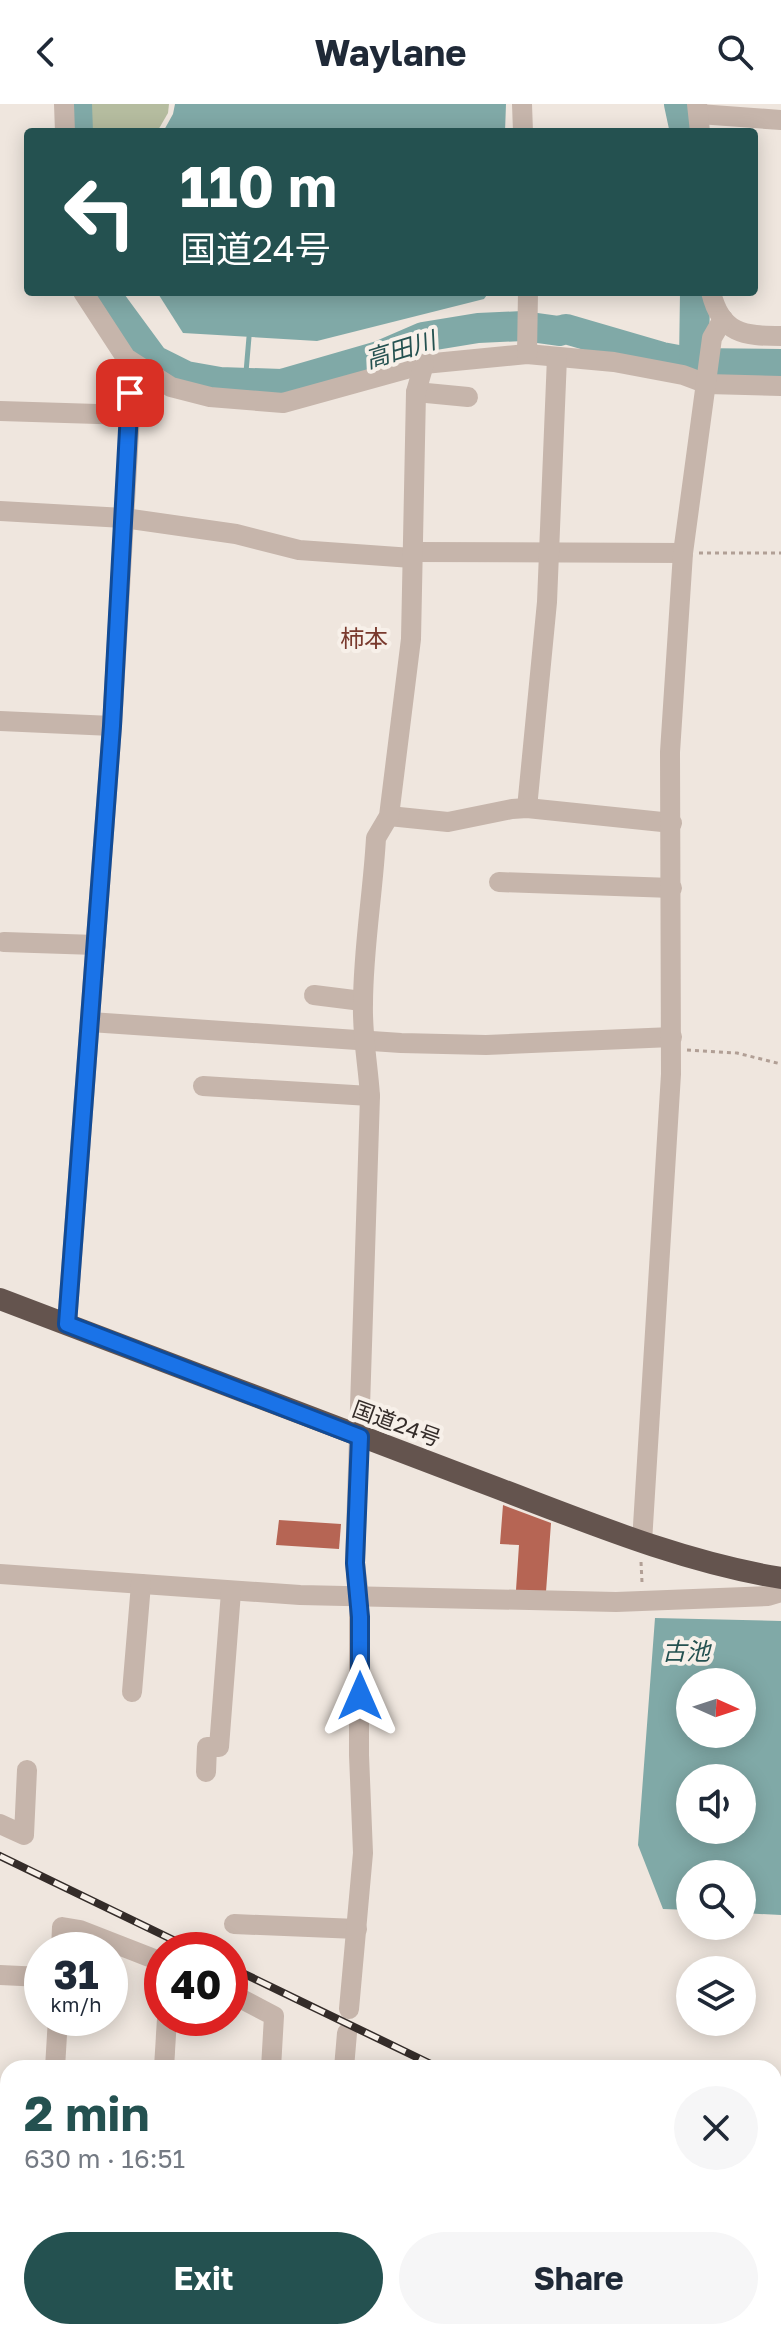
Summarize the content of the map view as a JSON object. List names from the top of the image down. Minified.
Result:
{"streets":{"highway":["国道24号"]},"districts":["柿本"],"water":["高田川","古池"],"north":"right","page":{"header":"Waylane","turn":["110 m","国道24号"],"speed":"31 km/h","limit":"40","heading":["2 min","630 m · 16:51"],"buttons":["Exit","Share"]}}
